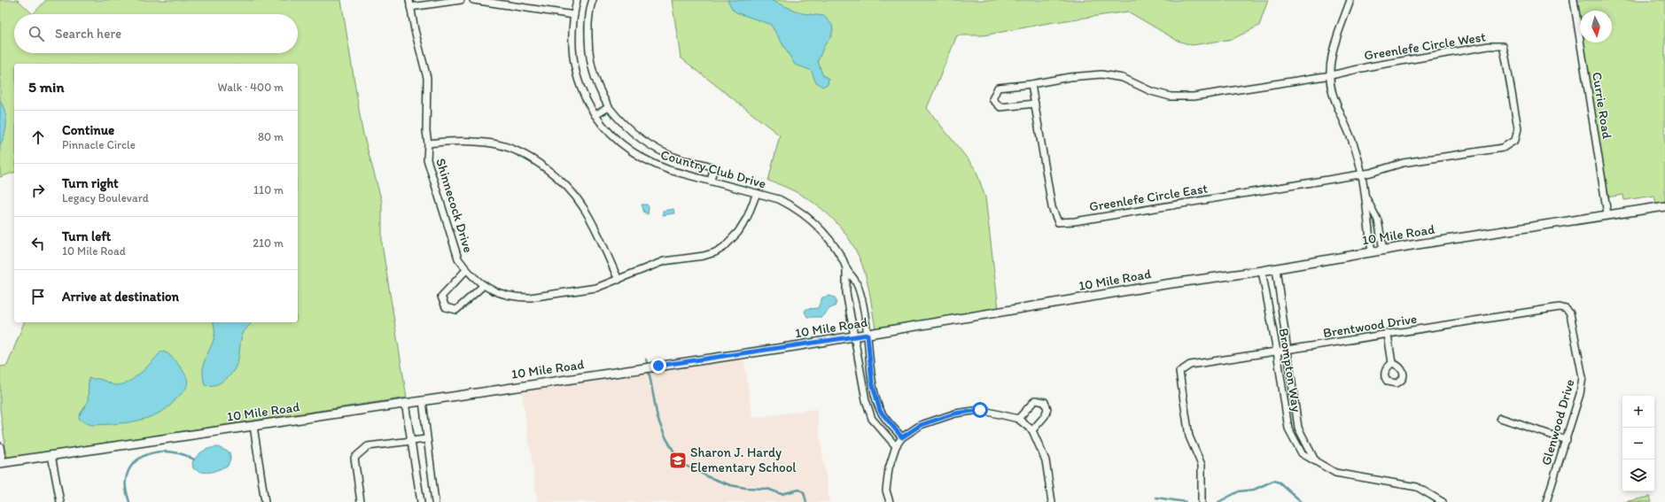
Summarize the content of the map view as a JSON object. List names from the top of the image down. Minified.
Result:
{"streets":{"main road":["10 Mile Road"],"street":["Greenlefe Circle West","Currie Road","Country Club Drive","Greenlefe Circle East","Shinnecock Drive","Brentwood Drive","Brompton Way","Glenwood Drive"]},"crossings":[["Greenlefe Circle West","Greenlefe Circle East"],["Currie Road","10 Mile Road"],["Country Club Drive","Shinnecock Drive"],["Country Club Drive","10 Mile Road"],["10 Mile Road","Brompton Way"],["Brentwood Drive","Brompton Way"],["Brentwood Drive","Glenwood Drive"]],"places":{"school or university":["Sharon J. Hardy Elementary School"]},"north":"bottom","page":{"search":"Search here","heading":["5 min","Walk · 400 m"],"list":[["Continue","Pinnacle Circle","80 m"],["Turn right","Legacy Boulevard","110 m"],["Turn left","10 Mile Road","210 m"],"Arrive at destination"],"map_buttons":["+","−"]}}
